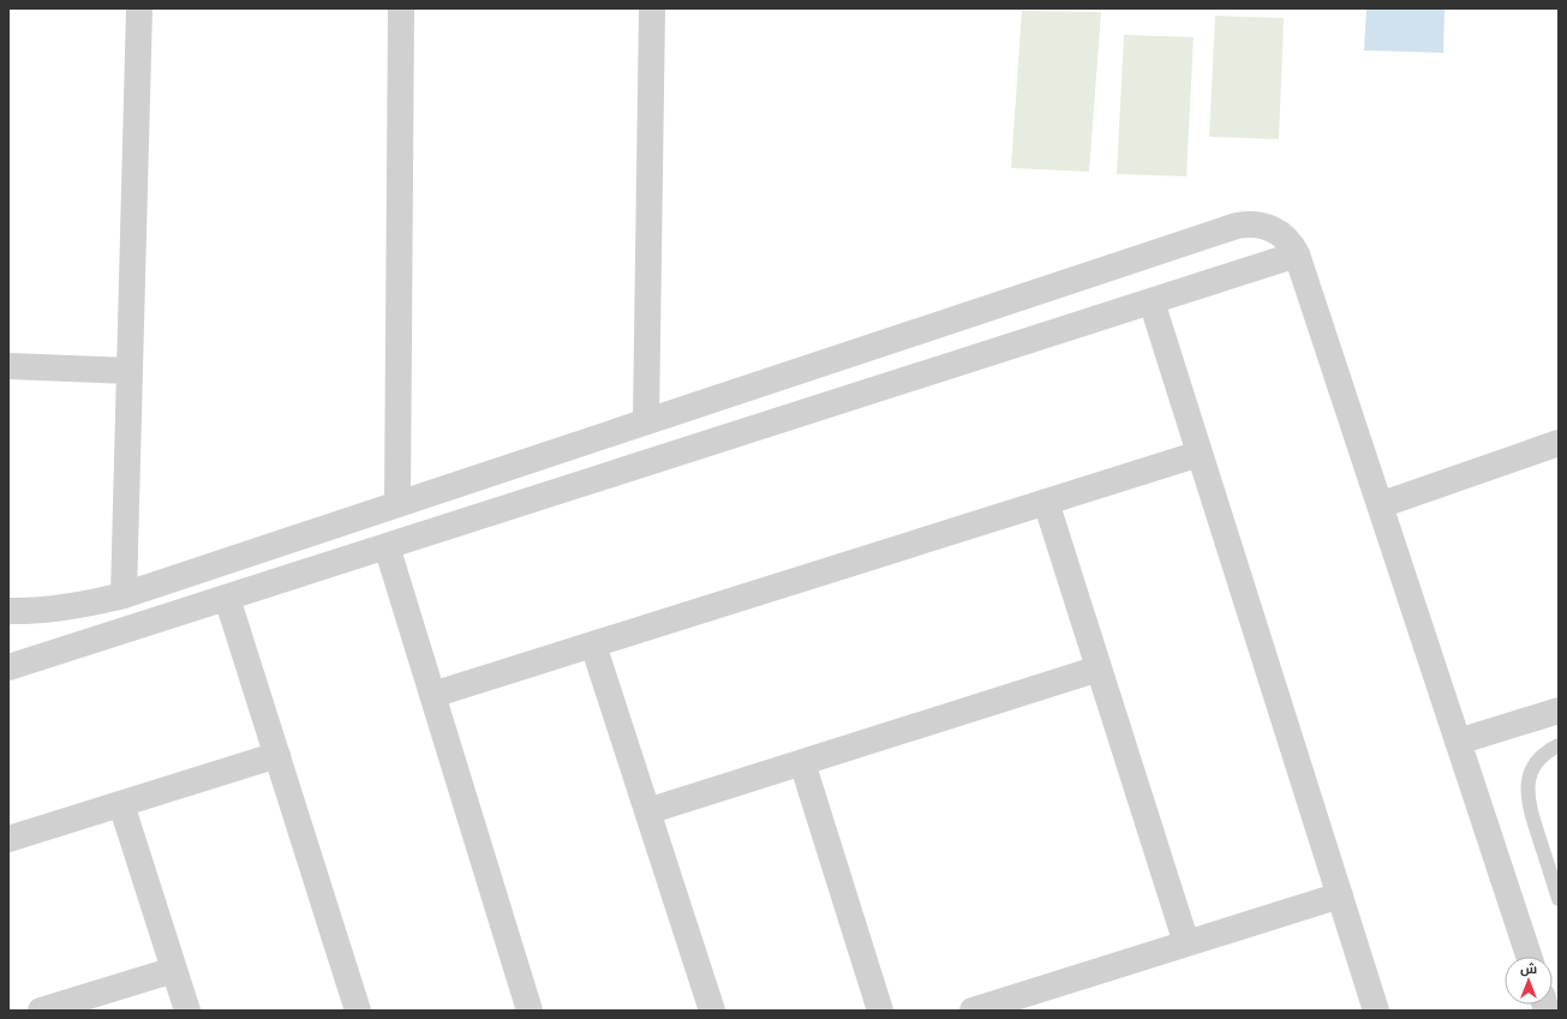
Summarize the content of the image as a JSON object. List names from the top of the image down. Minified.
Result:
{"north":"top"}
